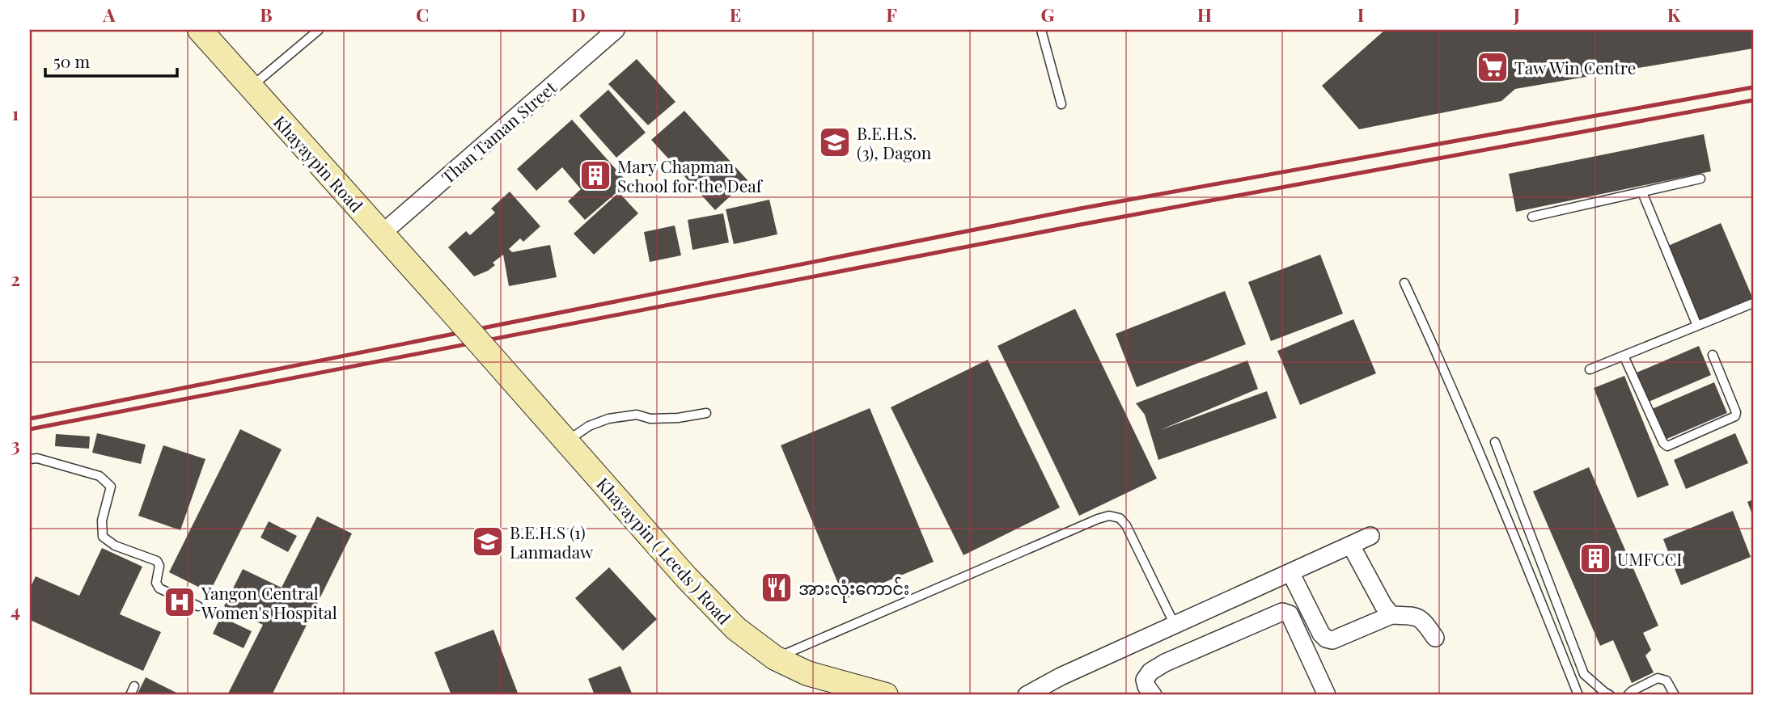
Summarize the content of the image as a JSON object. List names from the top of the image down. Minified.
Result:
{"streets":{"street":["Than Taman Street","Khayaypin Road","Khayaypin ( Leeds ) Road"]},"crossings":[["Than Taman Street","Khayaypin Road"],["Khayaypin Road","Khayaypin ( Leeds ) Road"]],"places":{"supermarket":["Taw Win Centre"],"school or university":["B.E.H.S. (3), Dagon","B.E.H.S (1) Lanmadaw"],"building":["Mary Chapman School for the Deaf","UMFCCI"],"restaurant":["အားလုံးကောင်း"],"hospital":["Yangon Central Women's Hospital"]},"scale_bar":"50 m","grid":{"columns":["A","B","C","D","E","F","G","H","I","J","K"],"rows":["1","2","3","4"]}}
